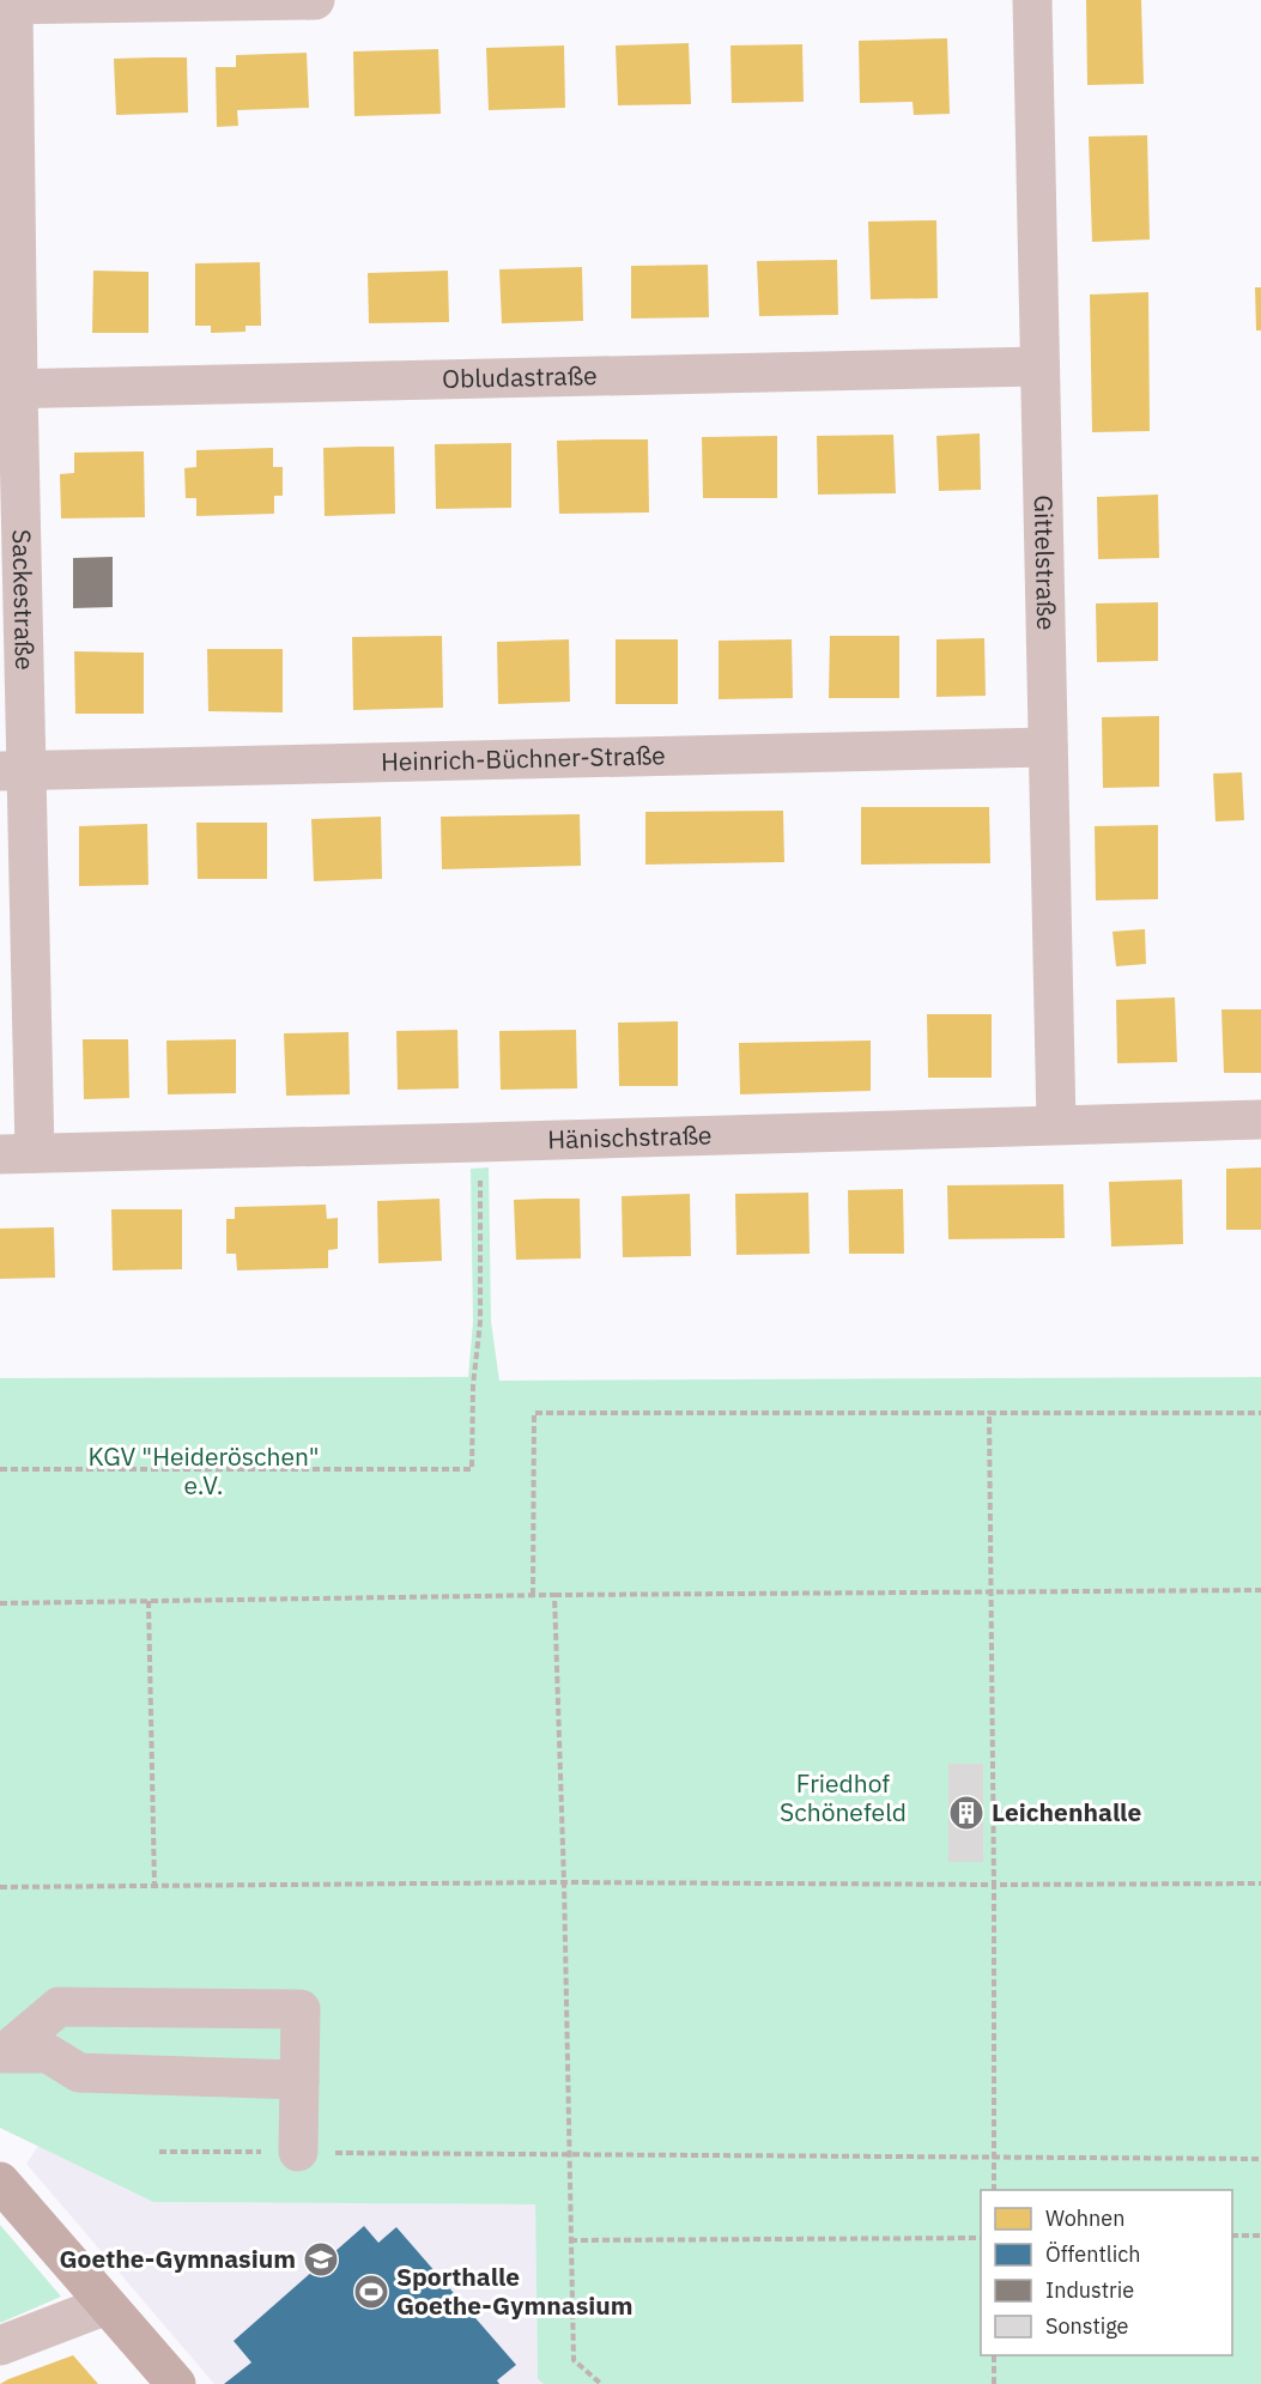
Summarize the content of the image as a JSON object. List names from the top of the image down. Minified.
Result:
{"streets":{"street":["Obludastraße","Gittelstraße","Sackestraße","Heinrich-Büchner-Straße","Hänischstraße"]},"crossings":[["Obludastraße","Gittelstraße"],["Obludastraße","Sackestraße"],["Gittelstraße","Heinrich-Büchner-Straße"],["Gittelstraße","Hänischstraße"],["Sackestraße","Heinrich-Büchner-Straße"],["Sackestraße","Hänischstraße"]],"parks":["KGV \"Heideröschen\" e.V.","Friedhof Schönefeld"],"places":{"building":["Leichenhalle"],"school or university":["Goethe-Gymnasium"],"sports":["Sporthalle Goethe-Gymnasium"]},"legend":["Wohnen","Öffentlich","Industrie","Sonstige"]}
